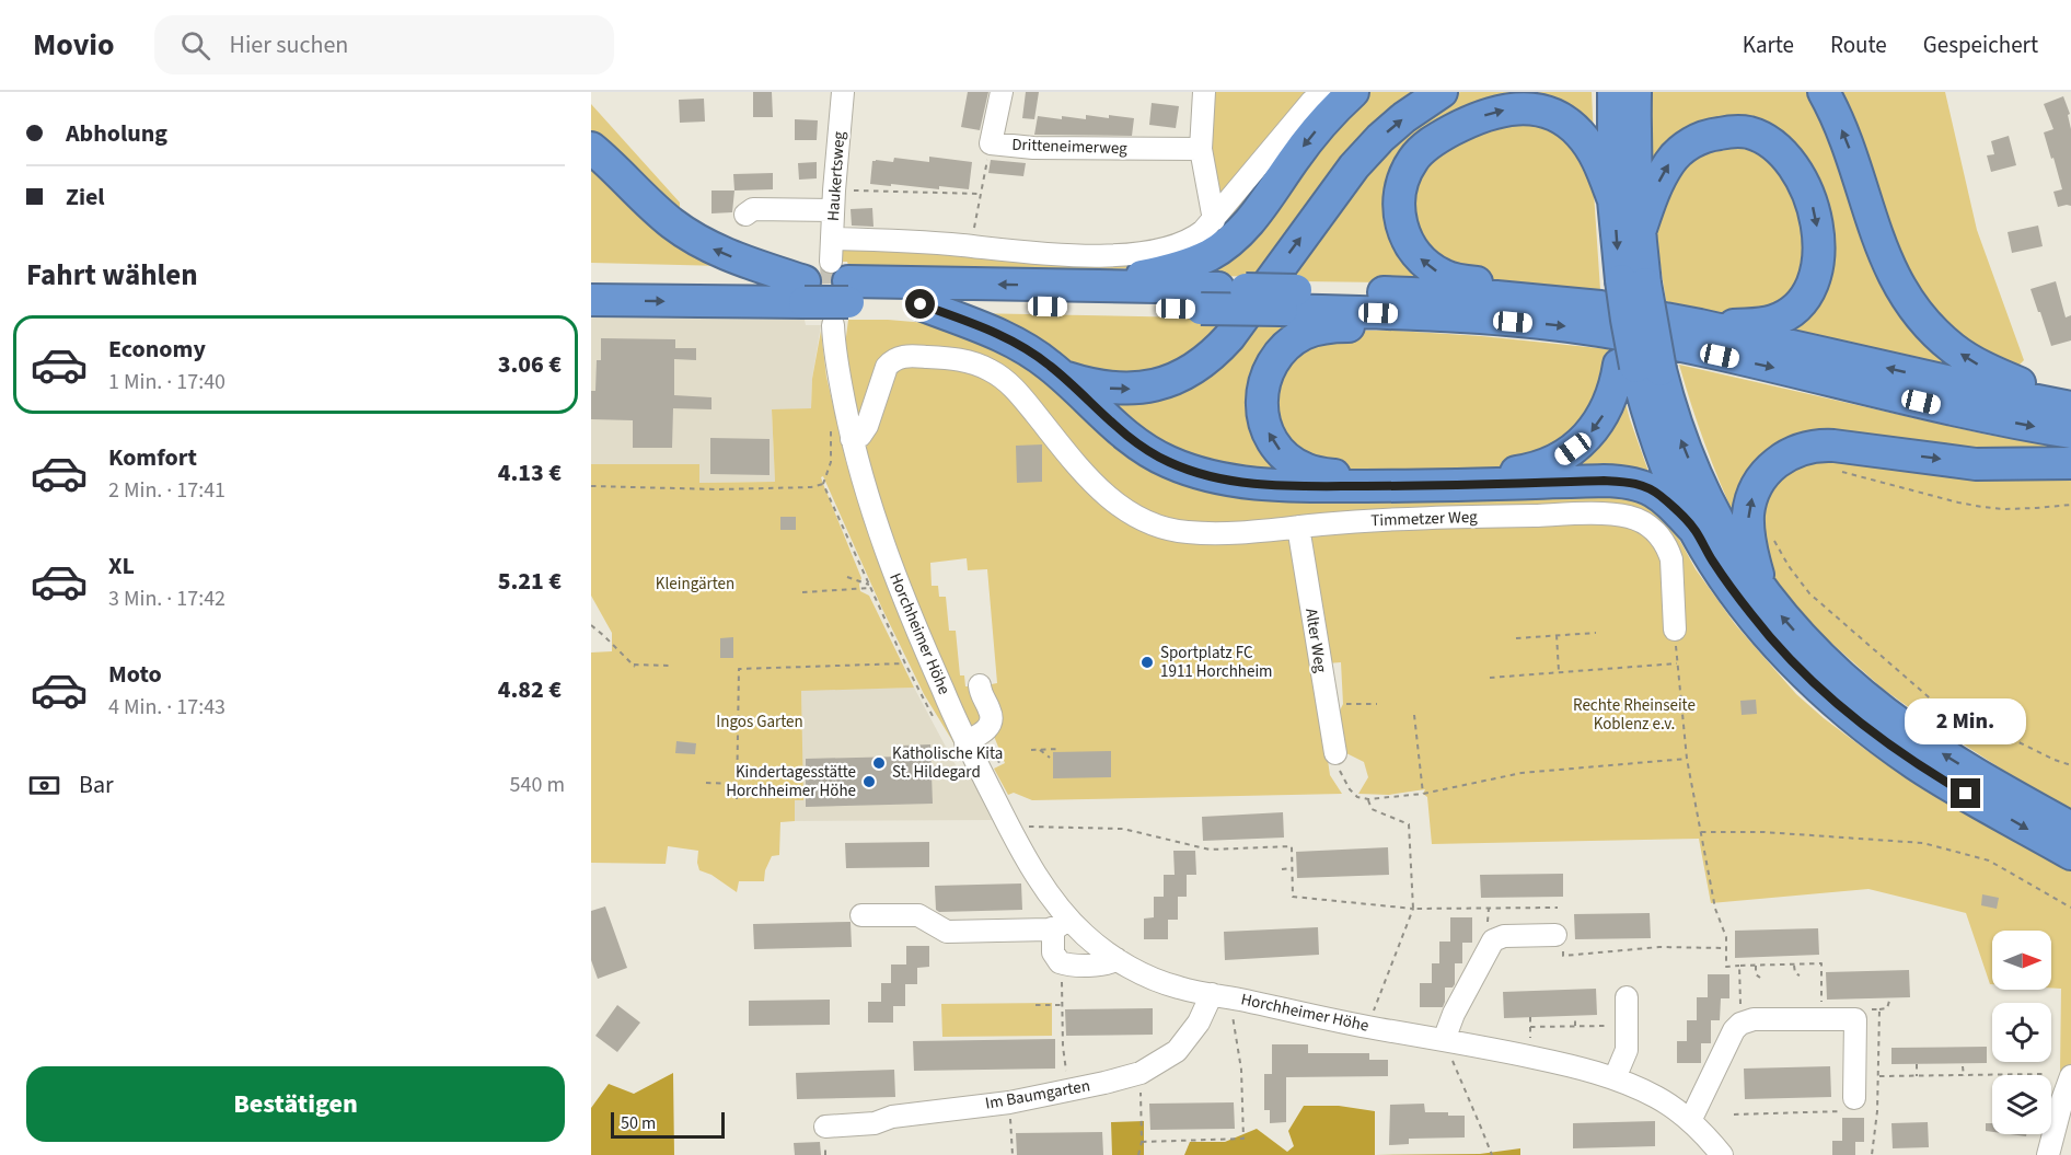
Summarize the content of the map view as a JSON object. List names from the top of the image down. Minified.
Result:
{"streets":{"street":["Dritteneimerweg","Haukertsweg","Timmetzer Weg","Horchheimer Höhe","Alter Weg","Im Baumgarten"]},"crossings":[["Haukertsweg","Horchheimer Höhe"],["Timmetzer Weg","Horchheimer Höhe"],["Timmetzer Weg","Alter Weg"],["Horchheimer Höhe","Im Baumgarten"]],"parks":["Kleingärten","Rechte Rheinseite Koblenz e.v.","Ingos Garten"],"places":["Sportplatz FC 1911 Horchheim","Katholische Kita St. Hildegard","Kindertagesstätte Horchheimer Höhe"],"scale_bar":"50 m","north":"right","page":{"header":"Movio","search":"Hier suchen","nav":["Karte","Route","Gespeichert"],"banner":["Abholung","Ziel"],"heading":"Fahrt wählen","list":[{"name":"Economy","note":"1 Min. · 17:40","value":"3.06 €"},{"name":"Komfort","note":"2 Min. · 17:41","value":"4.13 €"},{"name":"XL","note":"3 Min. · 17:42","value":"5.21 €"},{"name":"Moto","note":"4 Min. · 17:43","value":"4.82 €"}],"bubble":"2 Min.","pay":["Bar","540 m"],"buttons":"Bestätigen","scale":"50 m"}}
